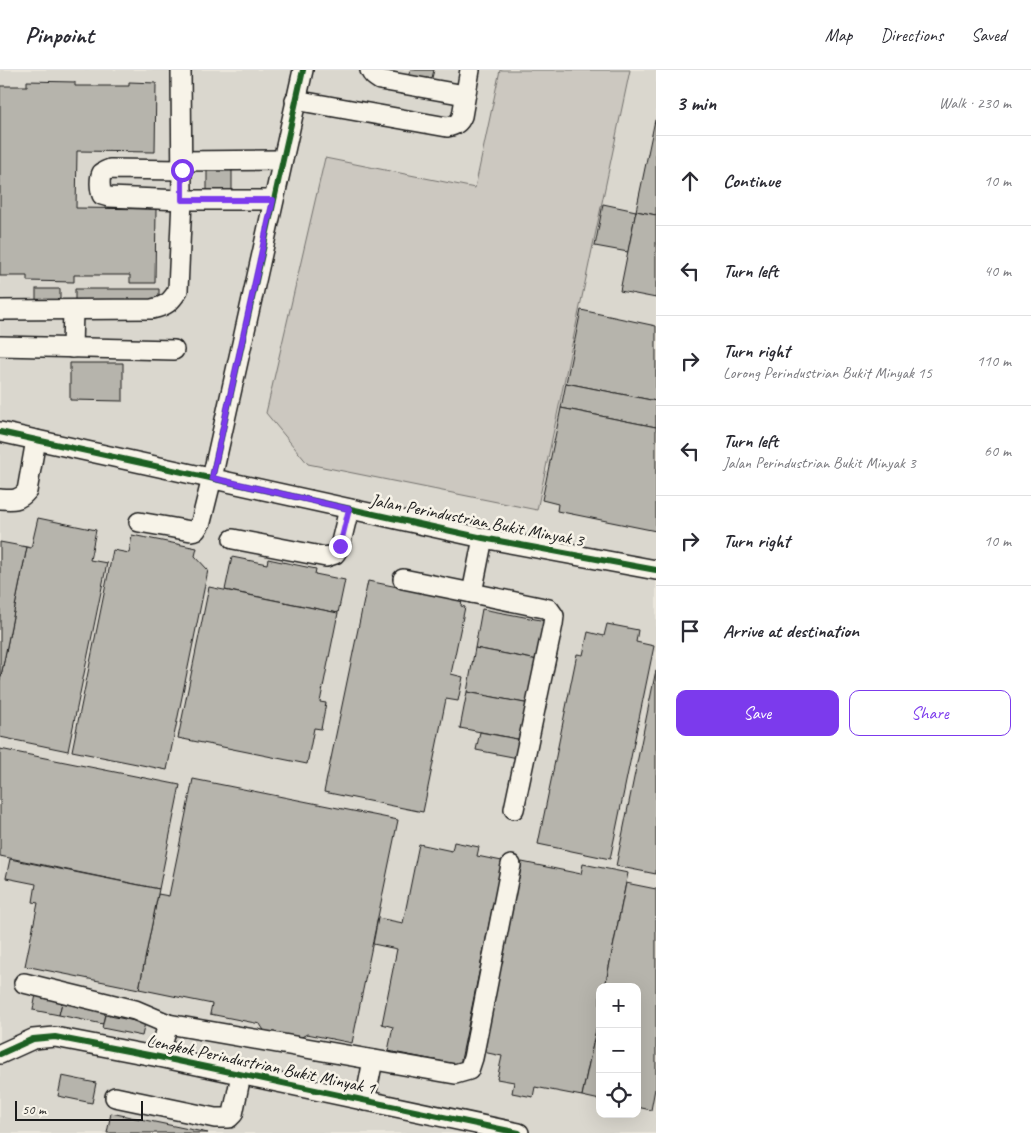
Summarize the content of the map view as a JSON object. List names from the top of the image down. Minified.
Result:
{"streets":{"street":["Jalan Perindustrian Bukit Minyak 3","Lengkok Perindustrian Bukit Minyak 1"]},"scale_bar":"50 m","page":{"header":"Pinpoint","nav":["Map","Directions","Saved"],"heading":["3 min","Walk · 230 m"],"list":[["Continue","10 m"],["Turn left","40 m"],["Turn right","Lorong Perindustrian Bukit Minyak 15","110 m"],["Turn left","Jalan Perindustrian Bukit Minyak 3","60 m"],["Turn right","10 m"],"Arrive at destination"],"buttons":["Save","Share"],"map_buttons":["+","−"],"scale":"50 m"}}
